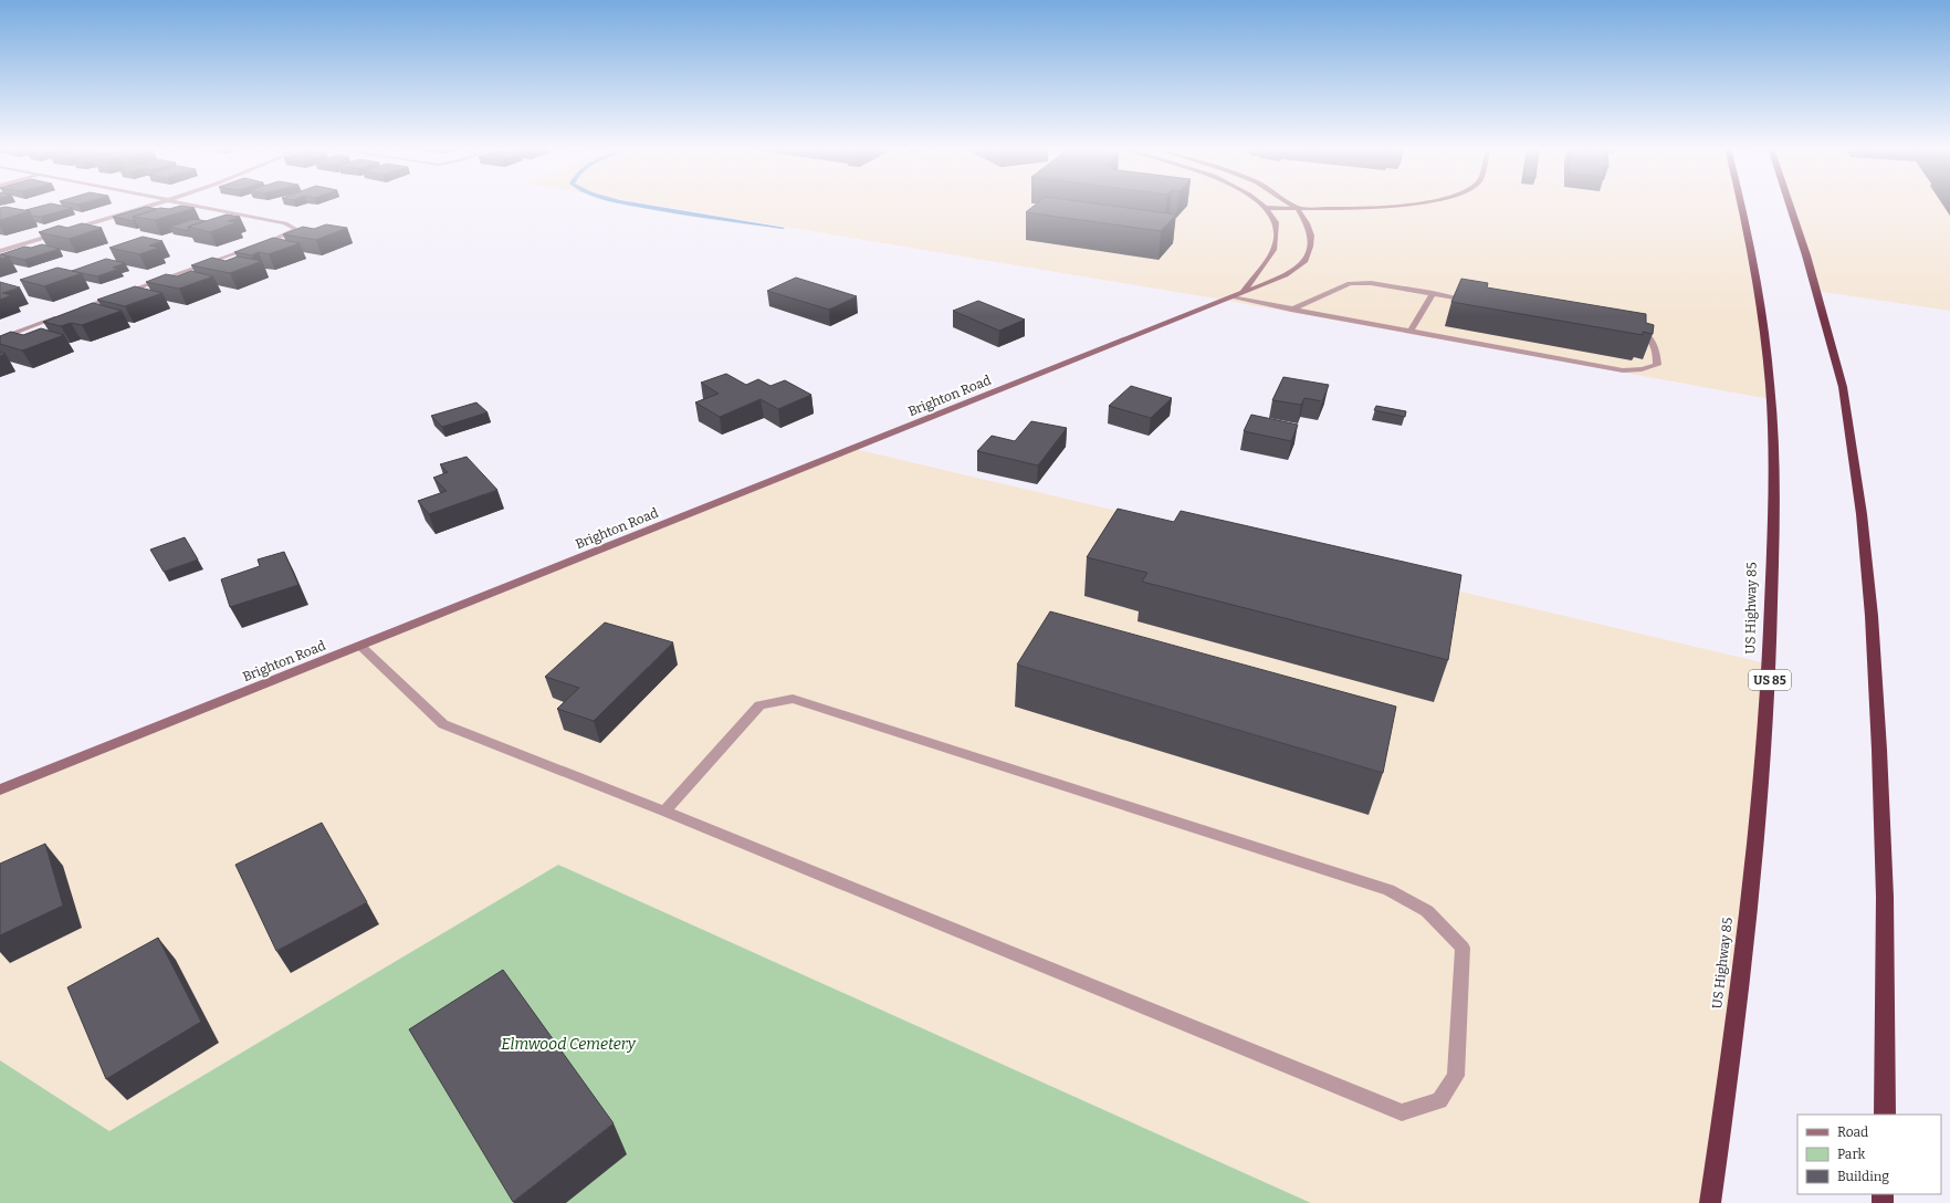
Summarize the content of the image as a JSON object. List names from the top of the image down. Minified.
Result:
{"streets":{"highway":["US Highway 85","US 85"],"main road":["Brighton Road"]},"parks":["Elmwood Cemetery"],"legend":["Road","Park","Building"]}
